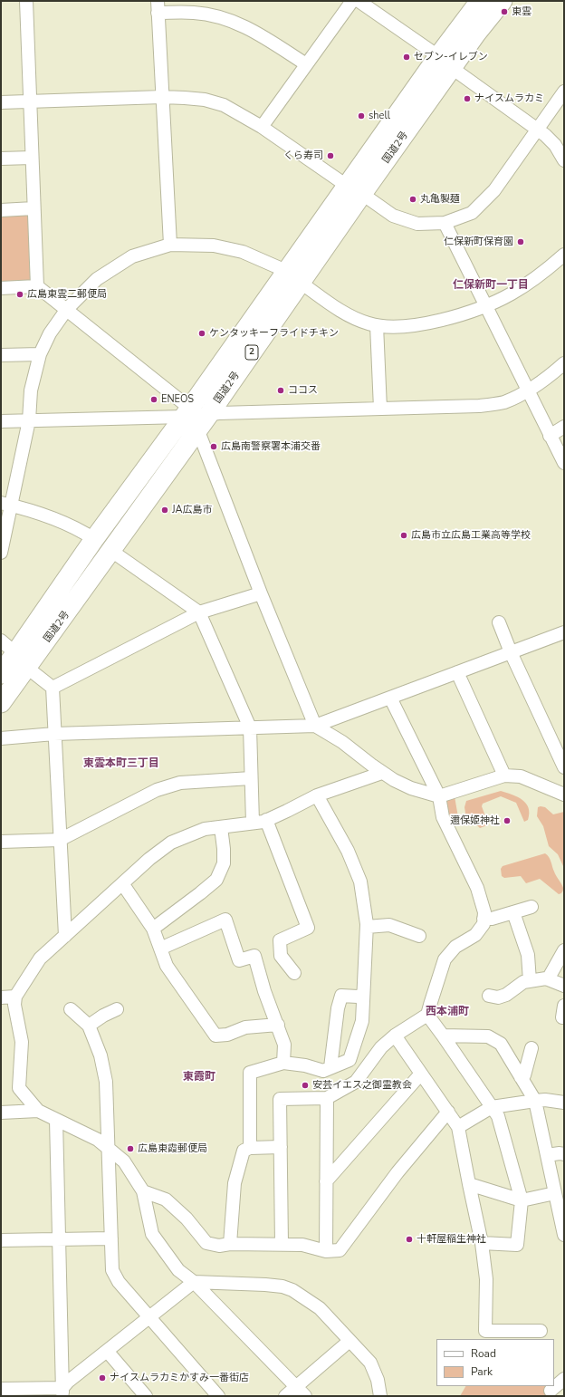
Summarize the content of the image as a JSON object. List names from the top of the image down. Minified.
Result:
{"streets":{"highway":["国道2号","2"]},"districts":["仁保新町一丁目","東雲本町三丁目","西本浦町","東霞町"],"places":["東雲","セブン-イレブン","ナイスムラカミ","shell","くら寿司","丸亀製麺","仁保新町保育園","広島東雲二郵便局","ケンタッキーフライドチキン","ココス","ENEOS","広島南警察署本浦交番","JA広島市","広島市立広島工業高等学校","邇保姫神社","安芸イエス之御霊教会","広島東霞郵便局","十軒屋稲生神社","ナイスムラカミかすみ一番街店"],"legend":["Road","Park"]}
